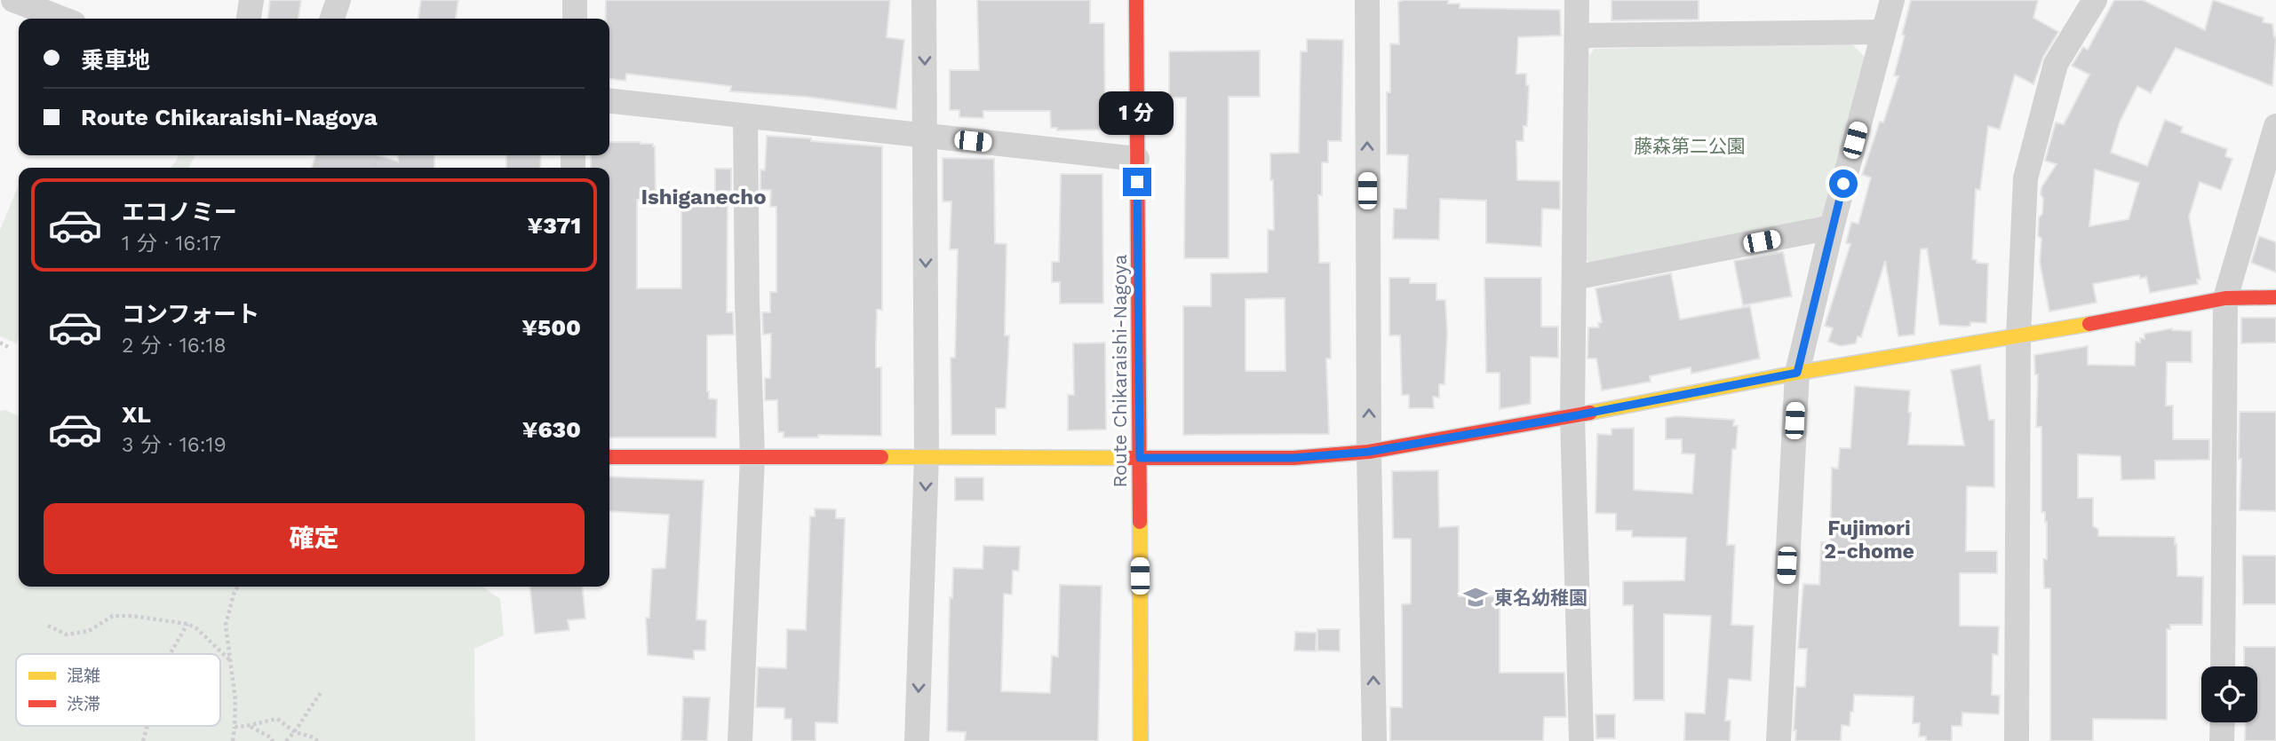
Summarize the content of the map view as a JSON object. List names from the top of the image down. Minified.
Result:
{"streets":{"street":["Route Chikaraishi-Nagoya"]},"districts":["Ishiganecho","Fujimori 2-chome"],"parks":["藤森第二公園"],"places":{"school or university":["東名幼稚園"]},"legend":["混雑","渋滞"],"page":{"banner":["乗車地","Route Chikaraishi-Nagoya"],"bubble":"1 分","list":[{"name":"エコノミー","note":"1 分 · 16:17","value":"¥371"},{"name":"コンフォート","note":"2 分 · 16:18","value":"¥500"},{"name":"XL","note":"3 分 · 16:19","value":"¥630"}],"buttons":"確定"}}
